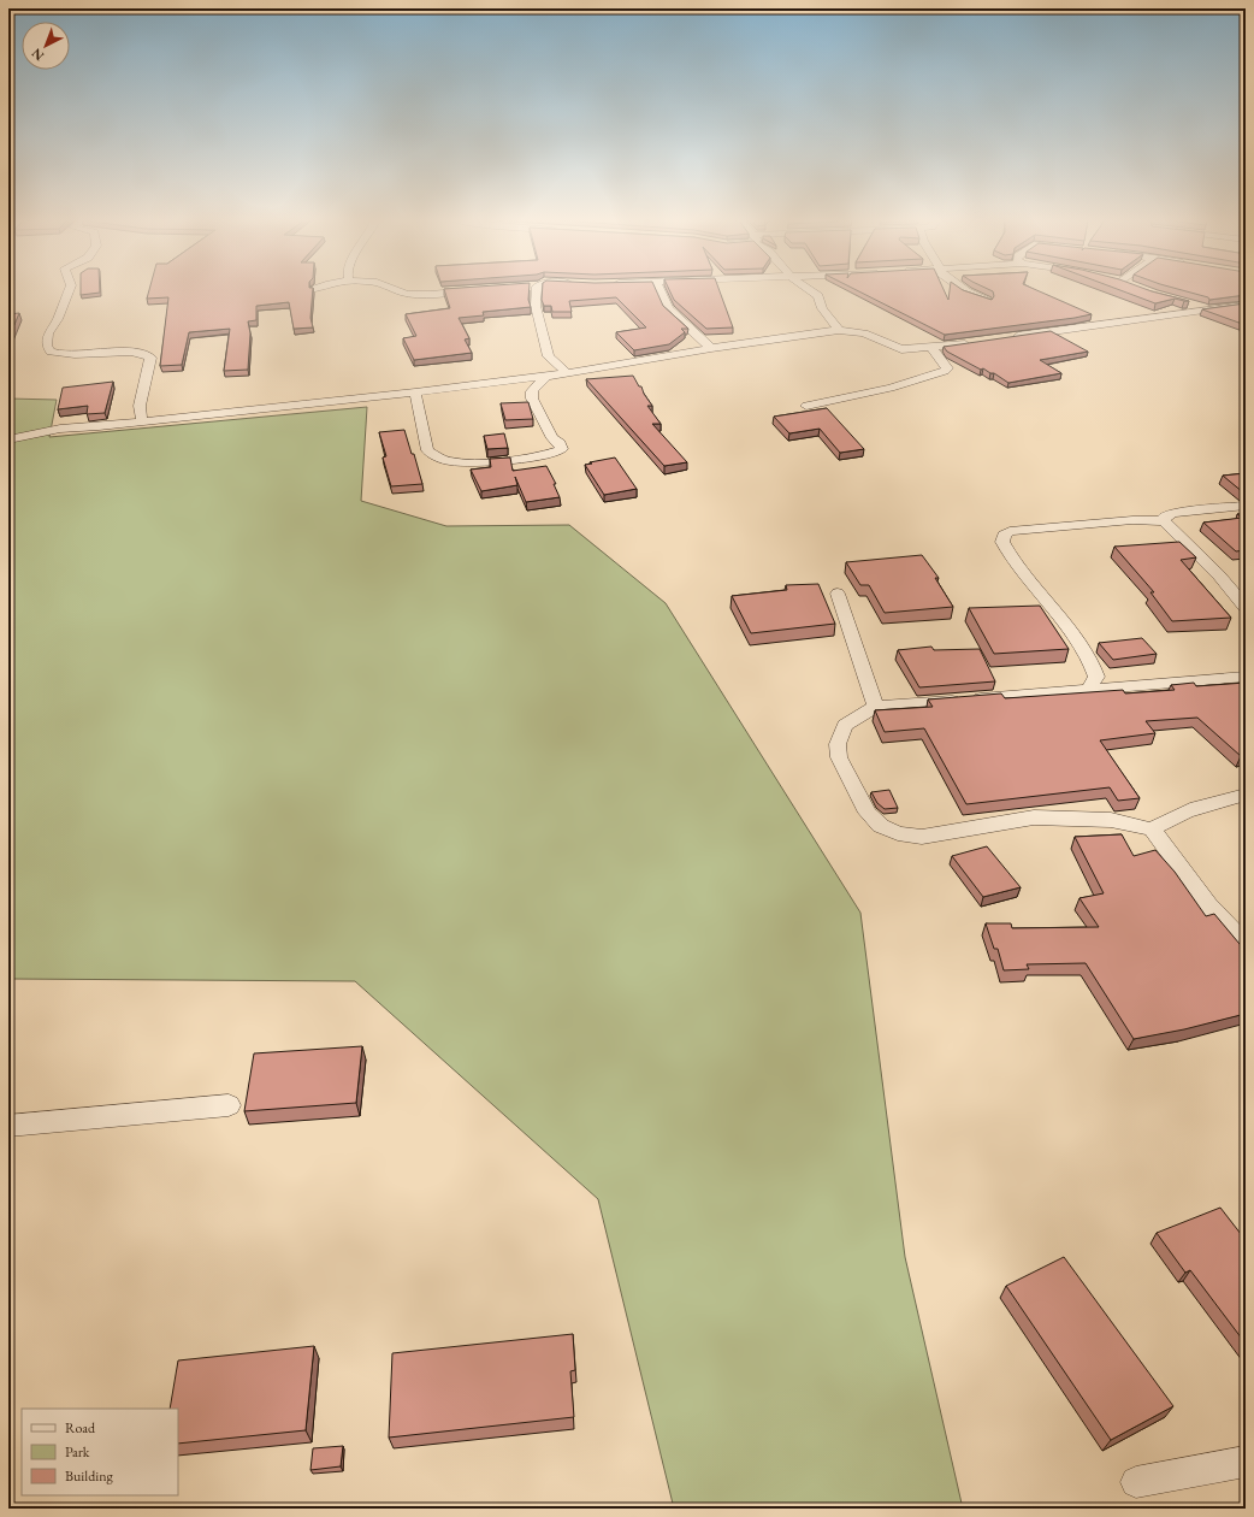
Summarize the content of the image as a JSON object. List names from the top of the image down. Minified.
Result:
{"legend":["Road","Park","Building"],"north":"bottom left"}
